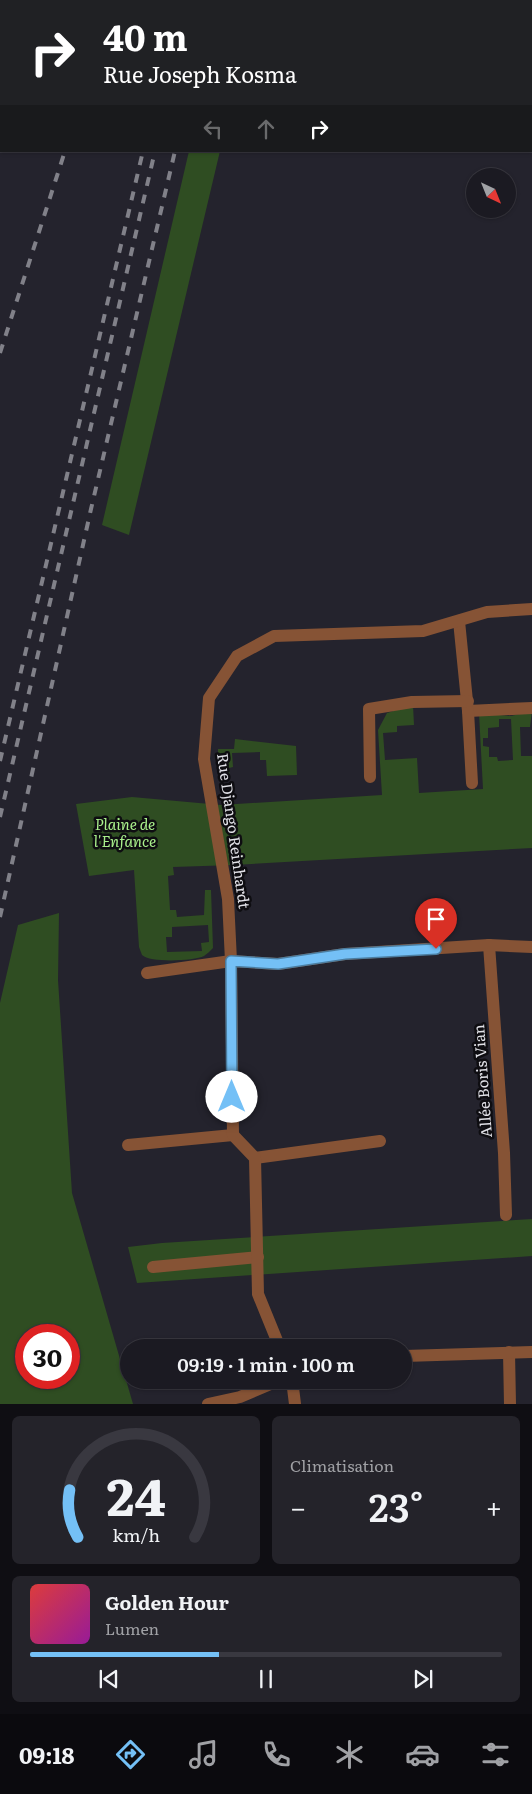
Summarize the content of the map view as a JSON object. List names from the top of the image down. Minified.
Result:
{"streets":{"street":["Rue Django Reinhardt","Allée Boris Vian"]},"parks":["Plaine de l'Enfance"],"north":"bottom right","page":{"turn":["40 m","Rue Joseph Kosma"],"limit":"30","trip":"09:19 · 1 min · 100 m","tile":"Climatisation","heat":["−","23°","+"],"song":["Golden Hour","Lumen"],"tabs":"09:18","gauge":["24","km/h"]}}
